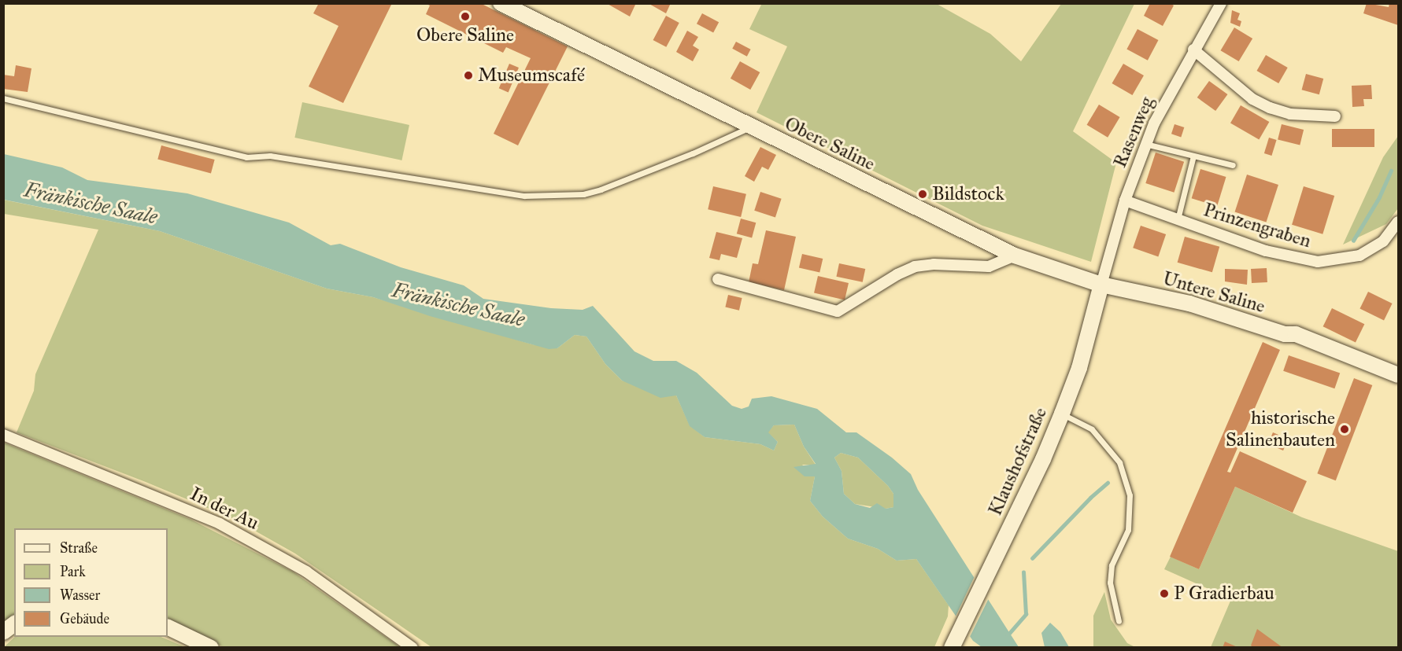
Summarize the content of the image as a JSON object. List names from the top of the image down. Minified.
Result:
{"streets":{"main road":["Obere Saline","Untere Saline","Klaushofstraße"],"street":["Rasenweg","Prinzengraben","In der Au"]},"crossings":[["Rasenweg","Prinzengraben"],["Rasenweg","Untere Saline"],["Rasenweg","Klaushofstraße"],["Obere Saline","Untere Saline"],["Untere Saline","Klaushofstraße"]],"water":["Fränkische Saale"],"places":["Obere Saline","Museumscafé","Bildstock","historische Salinenbauten","P Gradierbau"],"legend":["Straße","Park","Wasser","Gebäude"]}
